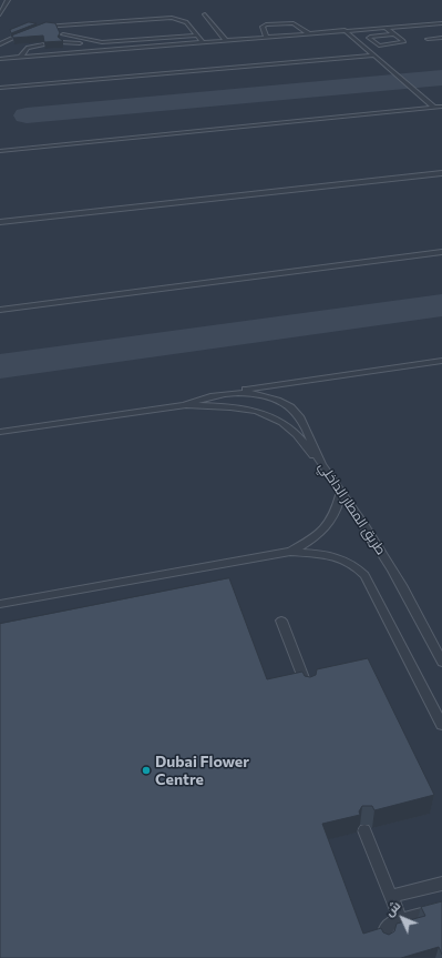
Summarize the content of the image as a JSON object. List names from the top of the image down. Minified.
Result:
{"streets":{"lane":["طريق المطار الداخلي"]},"places":["Dubai Flower Centre"],"north":"top left"}
